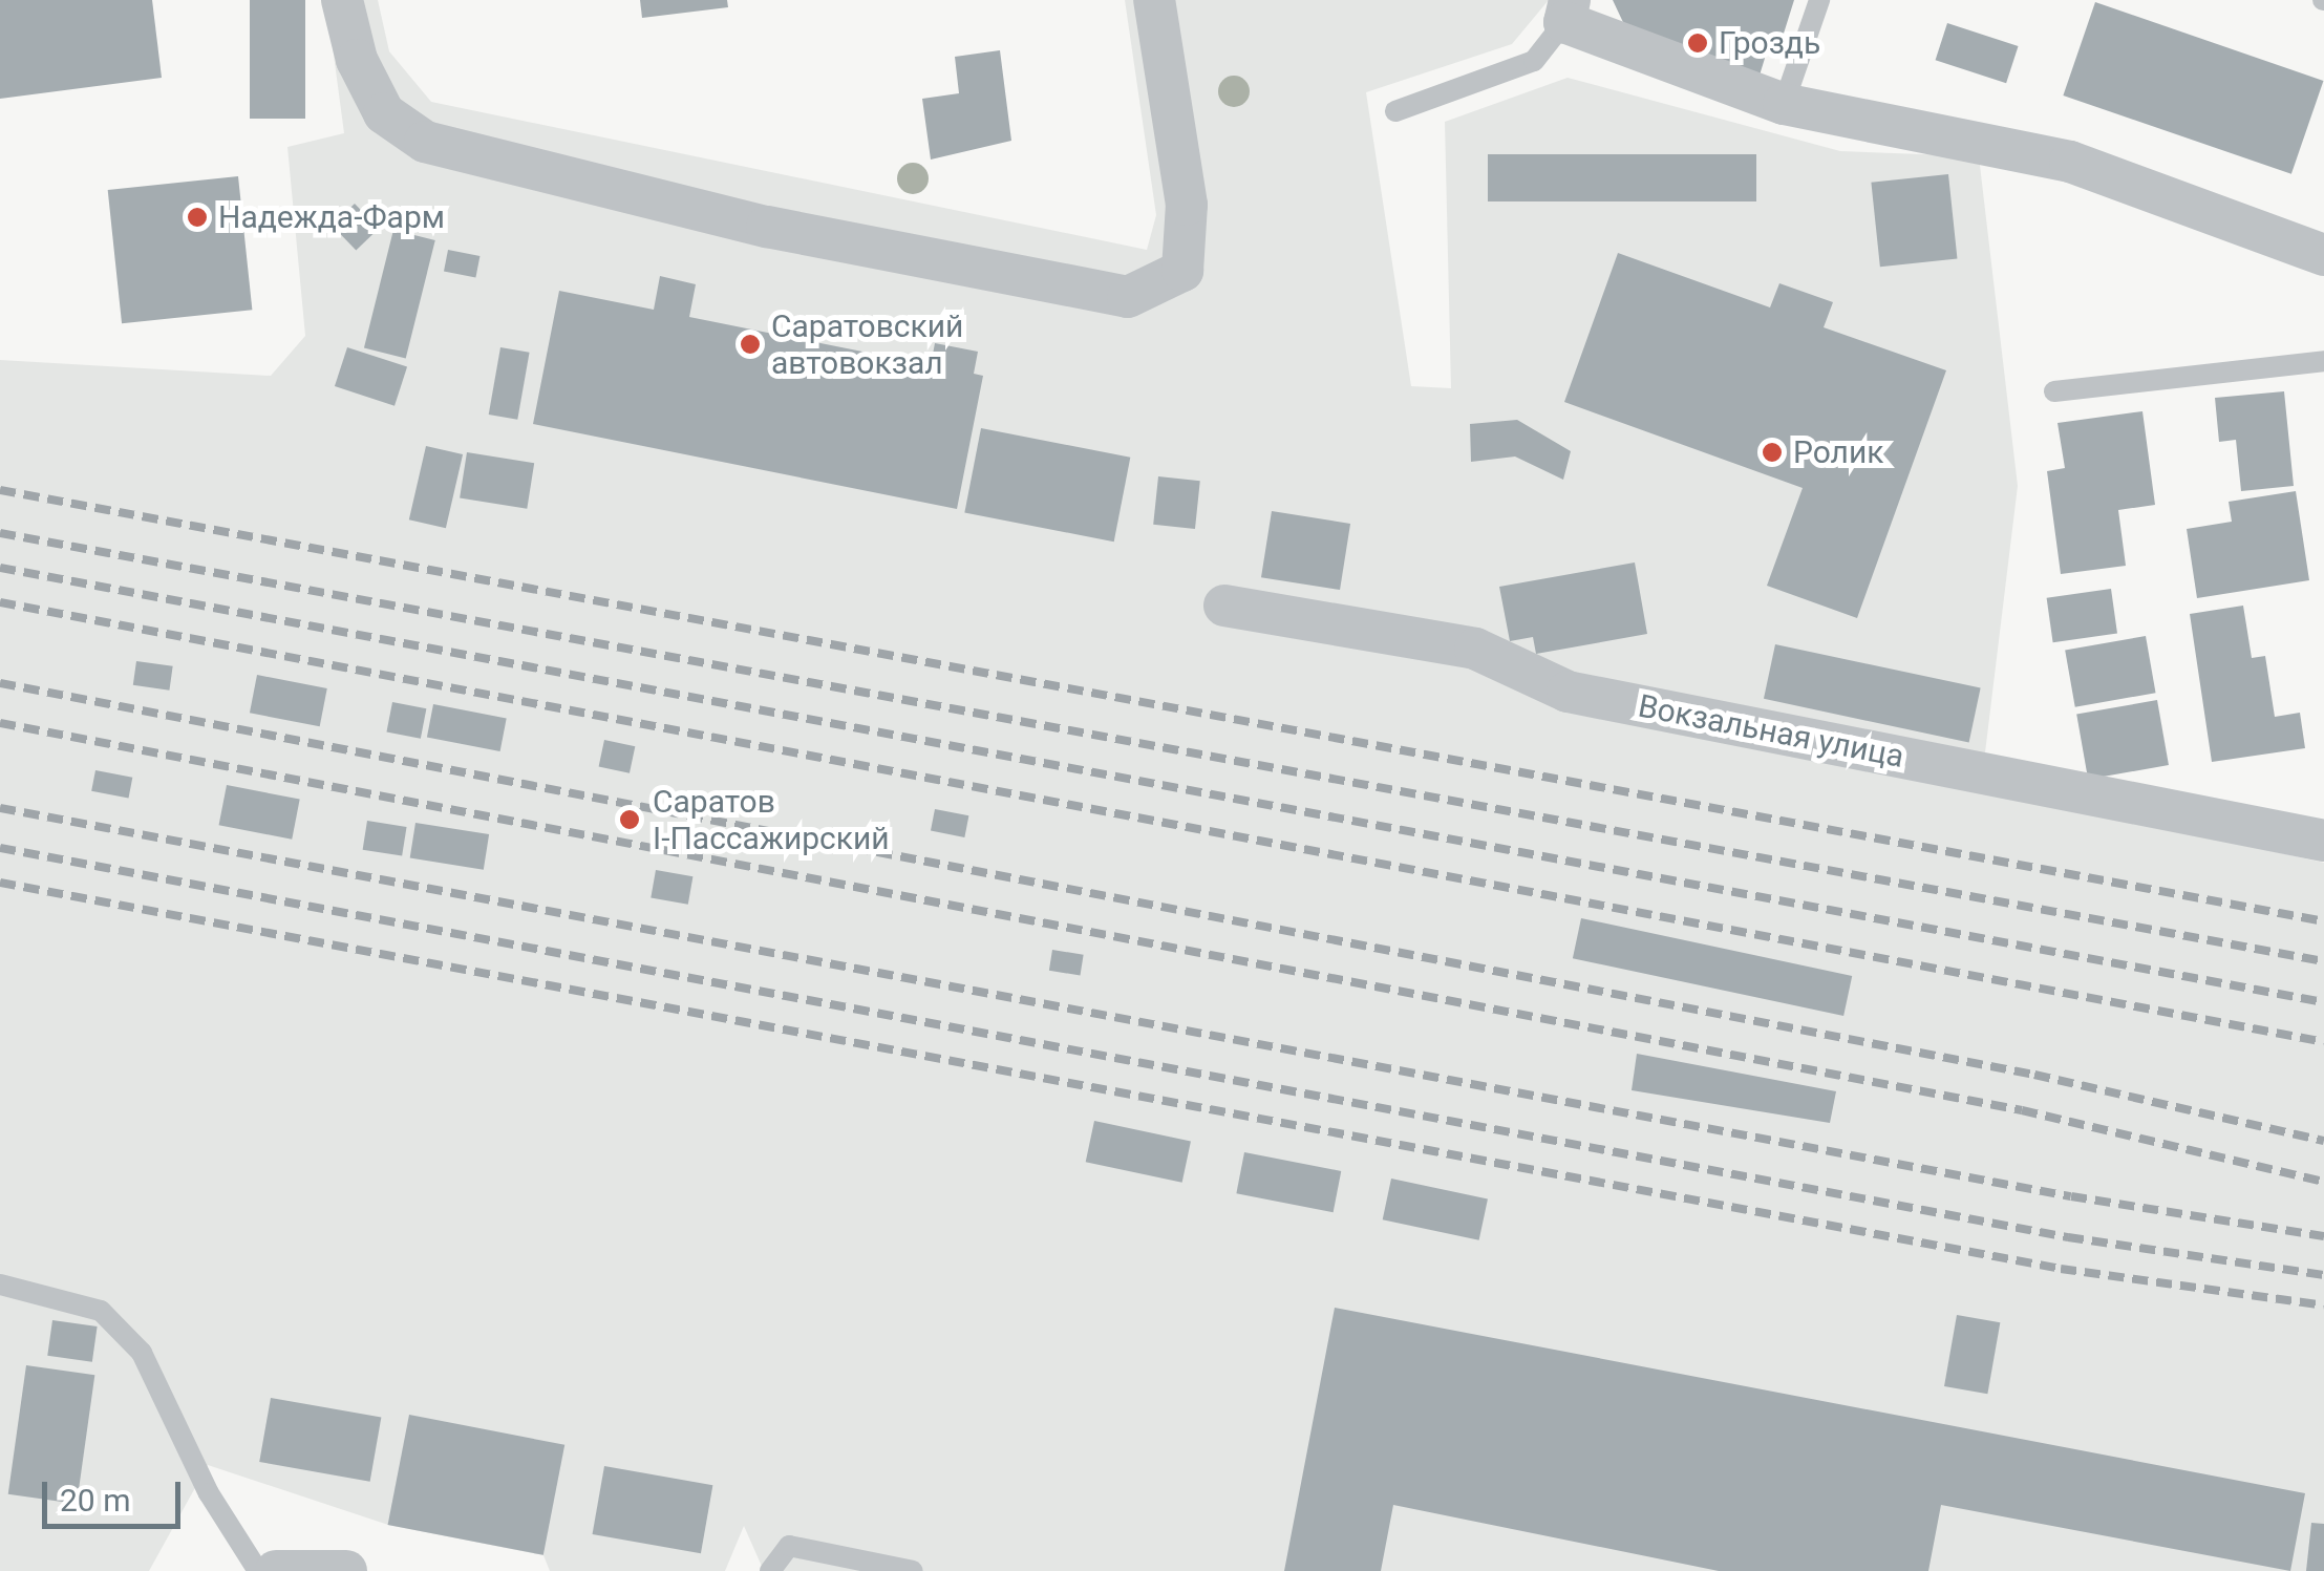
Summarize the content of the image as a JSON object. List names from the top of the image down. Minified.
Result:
{"streets":{"street":["Вокзальная улица"]},"places":["Гроздь","Надежда-Фарм","Саратовский автовокзал","Ролик","Саратов I-Пассажирский"],"scale_bar":"20 m"}
